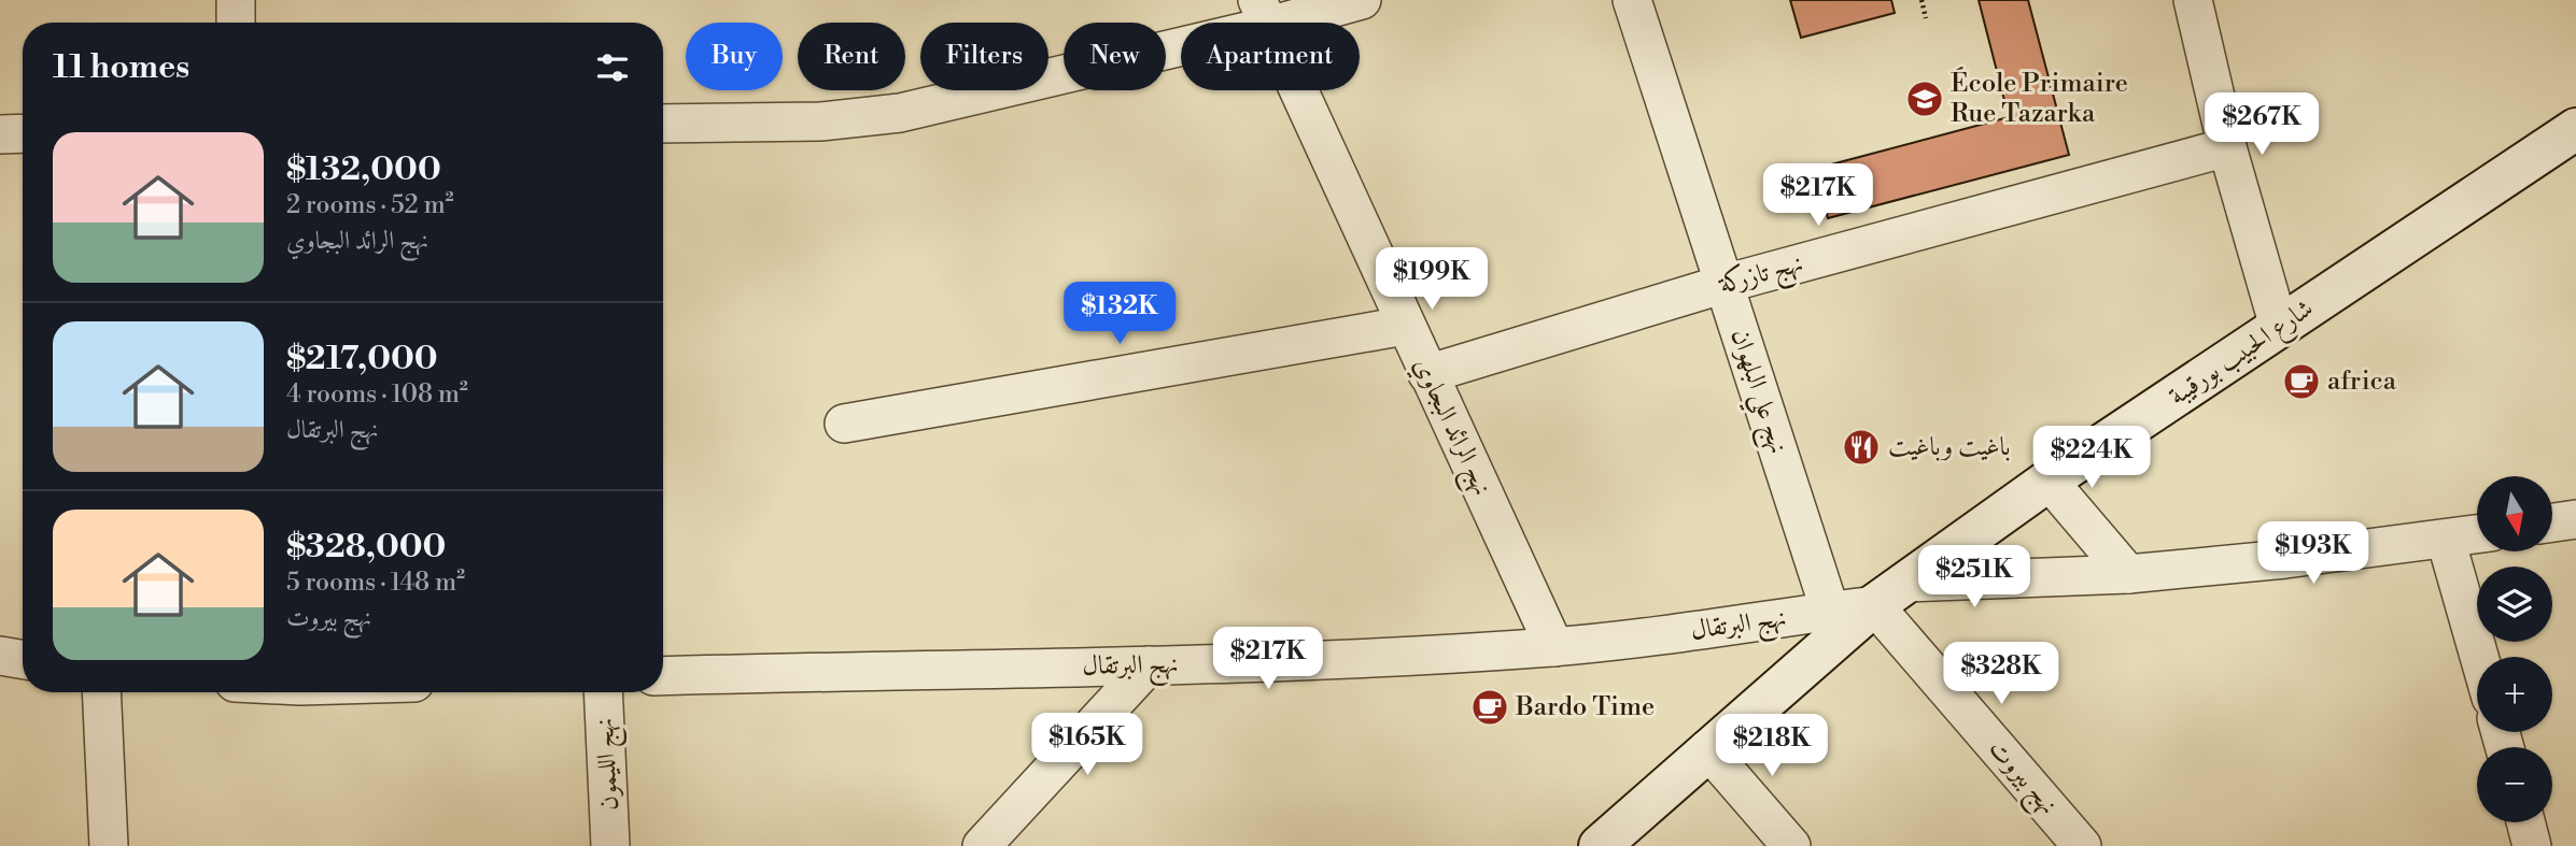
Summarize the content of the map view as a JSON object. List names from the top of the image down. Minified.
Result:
{"streets":{"street":["نهج تازركة","شارع الحبيب بورقيبة","نهج علي البلهوان","نهج الرائد البجاوي","نهج البرتقال","نهج الليمون","نهج بيروت"]},"crossings":[["نهج تازركة","نهج علي البلهوان"],["نهج تازركة","نهج الرائد البجاوي"],["شارع الحبيب بورقيبة","نهج البرتقال"],["شارع الحبيب بورقيبة","نهج بيروت"],["نهج علي البلهوان","نهج البرتقال"],["نهج الرائد البجاوي","نهج البرتقال"],["نهج البرتقال","نهج بيروت"]],"places":{"school or university":["École Primaire Rue Tazarka"],"cafe":["africa","Bardo Time"],"restaurant":["باغيت وباغيت"]},"north":"bottom","page":{"chip":["Buy","Rent","Filters","New","Apartment"],"heading":"11 homes","price":["$267K","$217K","$199K","$132K","$224K","$193K","$251K","$217K","$328K","$165K","$218K"],"list":[{"name":"$132,000","note":"2 rooms · 52 m² · نهج الرائد البجاوي"},{"name":"$217,000","note":"4 rooms · 108 m² · نهج البرتقال"},{"name":"$328,000","note":"5 rooms · 148 m² · نهج بيروت"}],"map_buttons":["+","−"]}}
